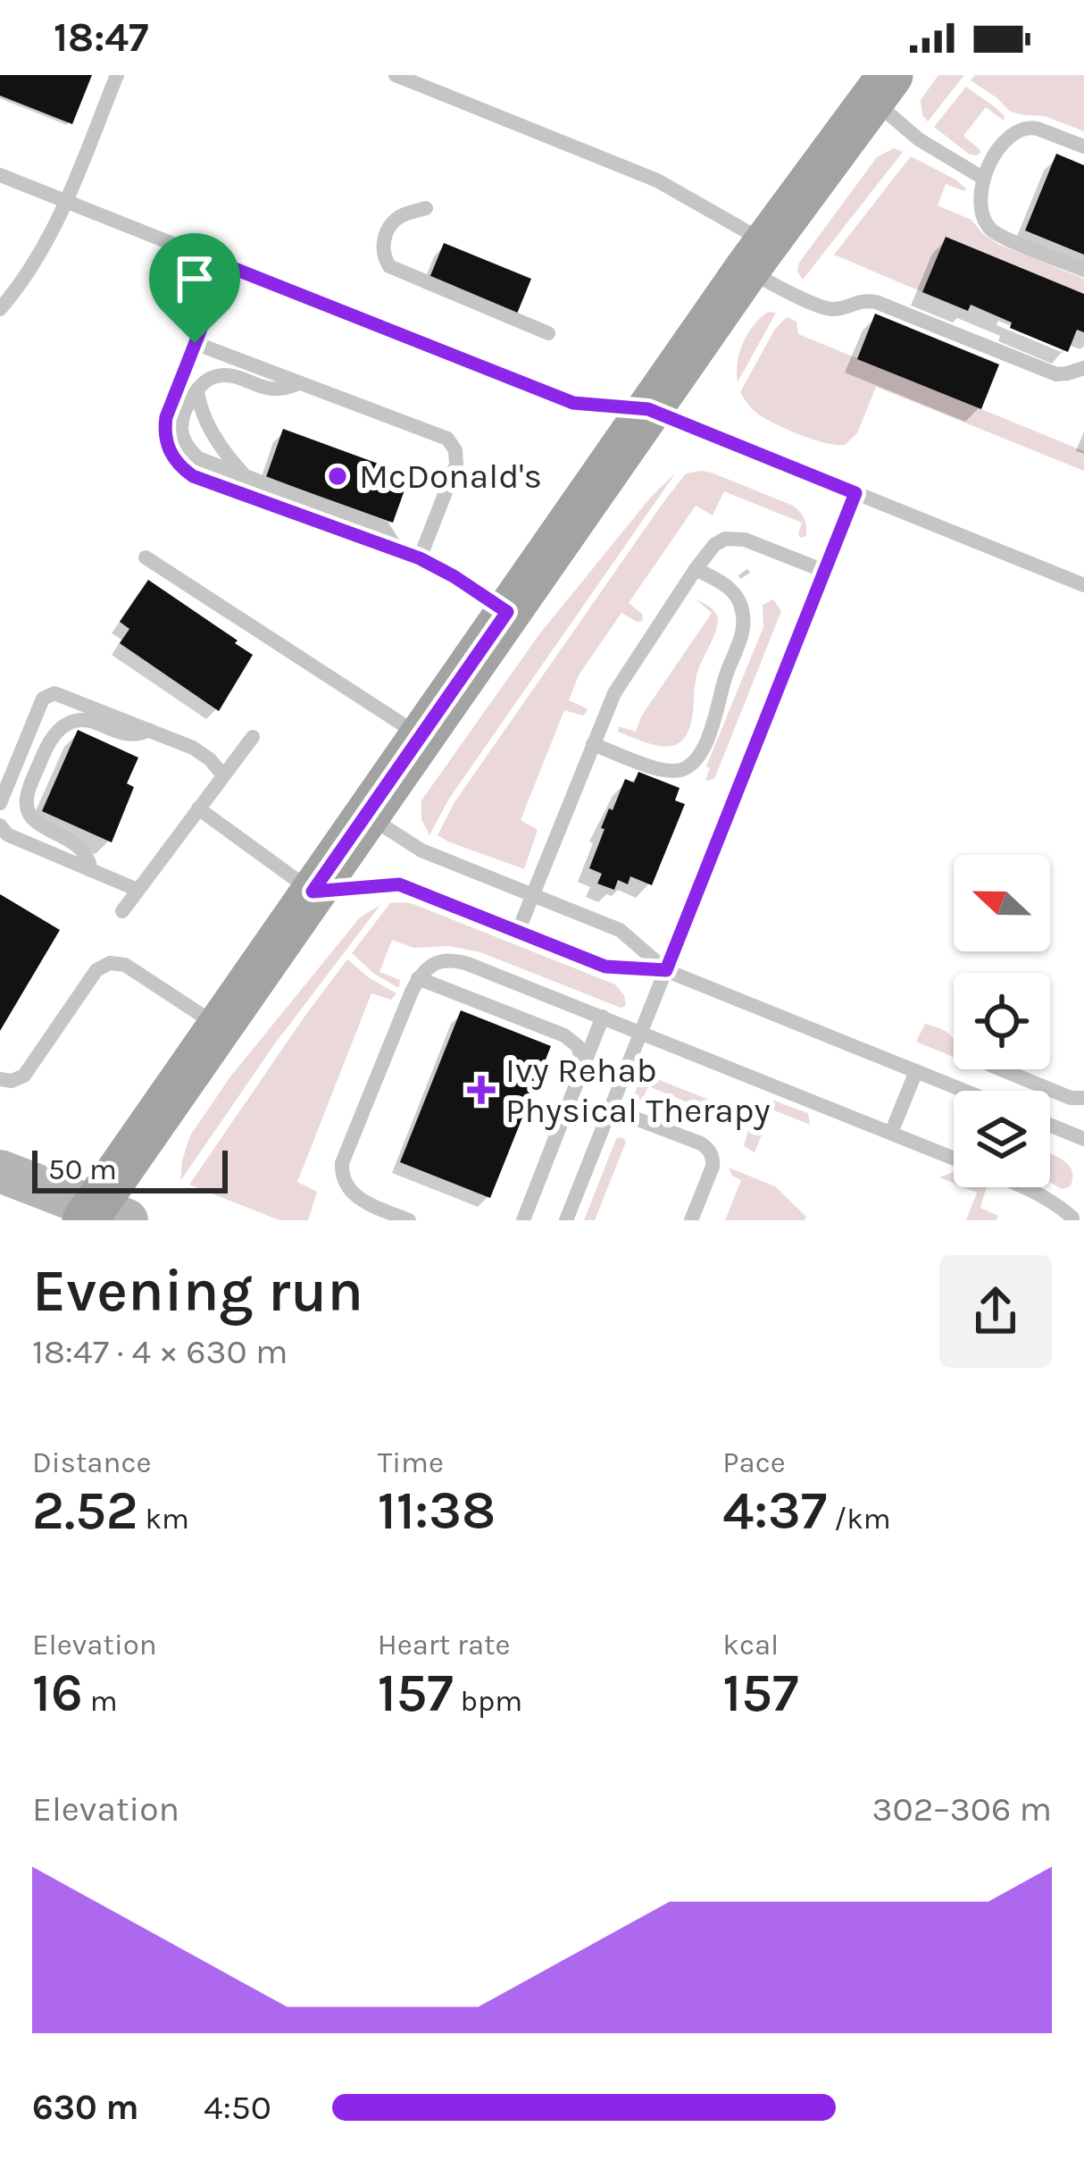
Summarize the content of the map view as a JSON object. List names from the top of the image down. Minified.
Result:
{"places":{"other":["McDonald's"],"health":["Ivy Rehab Physical Therapy"]},"scale_bar":"50 m","north":"left","page":{"status":"18:47","scale":"50 m","heading":["Evening run","18:47 · 4 × 630 m"],"stats":[["Distance","2.52 km"],["Time","11:38"],["Pace","4:37 /km"],["Elevation","16 m"],["Heart rate","157 bpm"],["kcal","157"]],"chart":["Elevation","302–306 m"],"list":[{"name":"630 m","note":"4:50"}]}}
